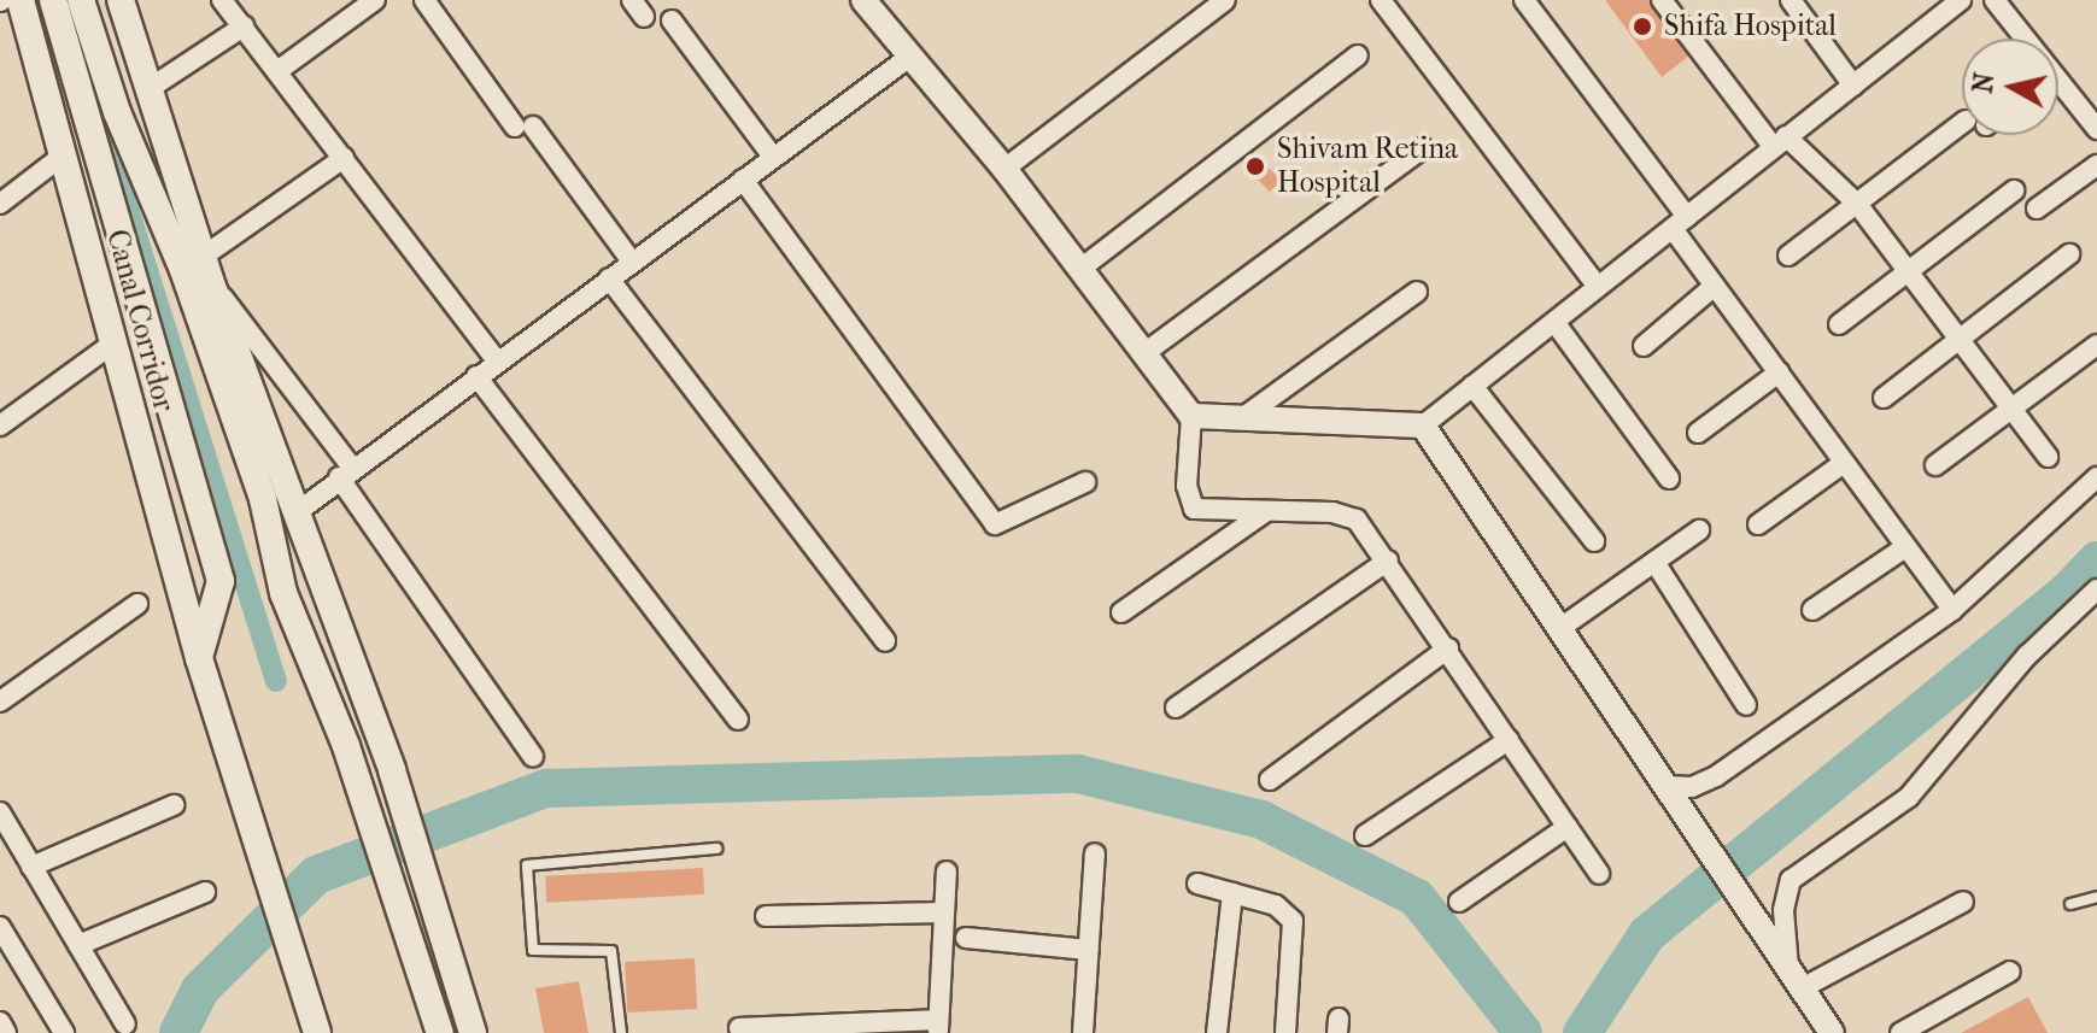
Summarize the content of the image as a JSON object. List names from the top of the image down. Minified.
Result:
{"streets":{"main road":["Canal Corridor"]},"places":["Shifa Hospital","Shivam Retina Hospital"],"north":"left"}
